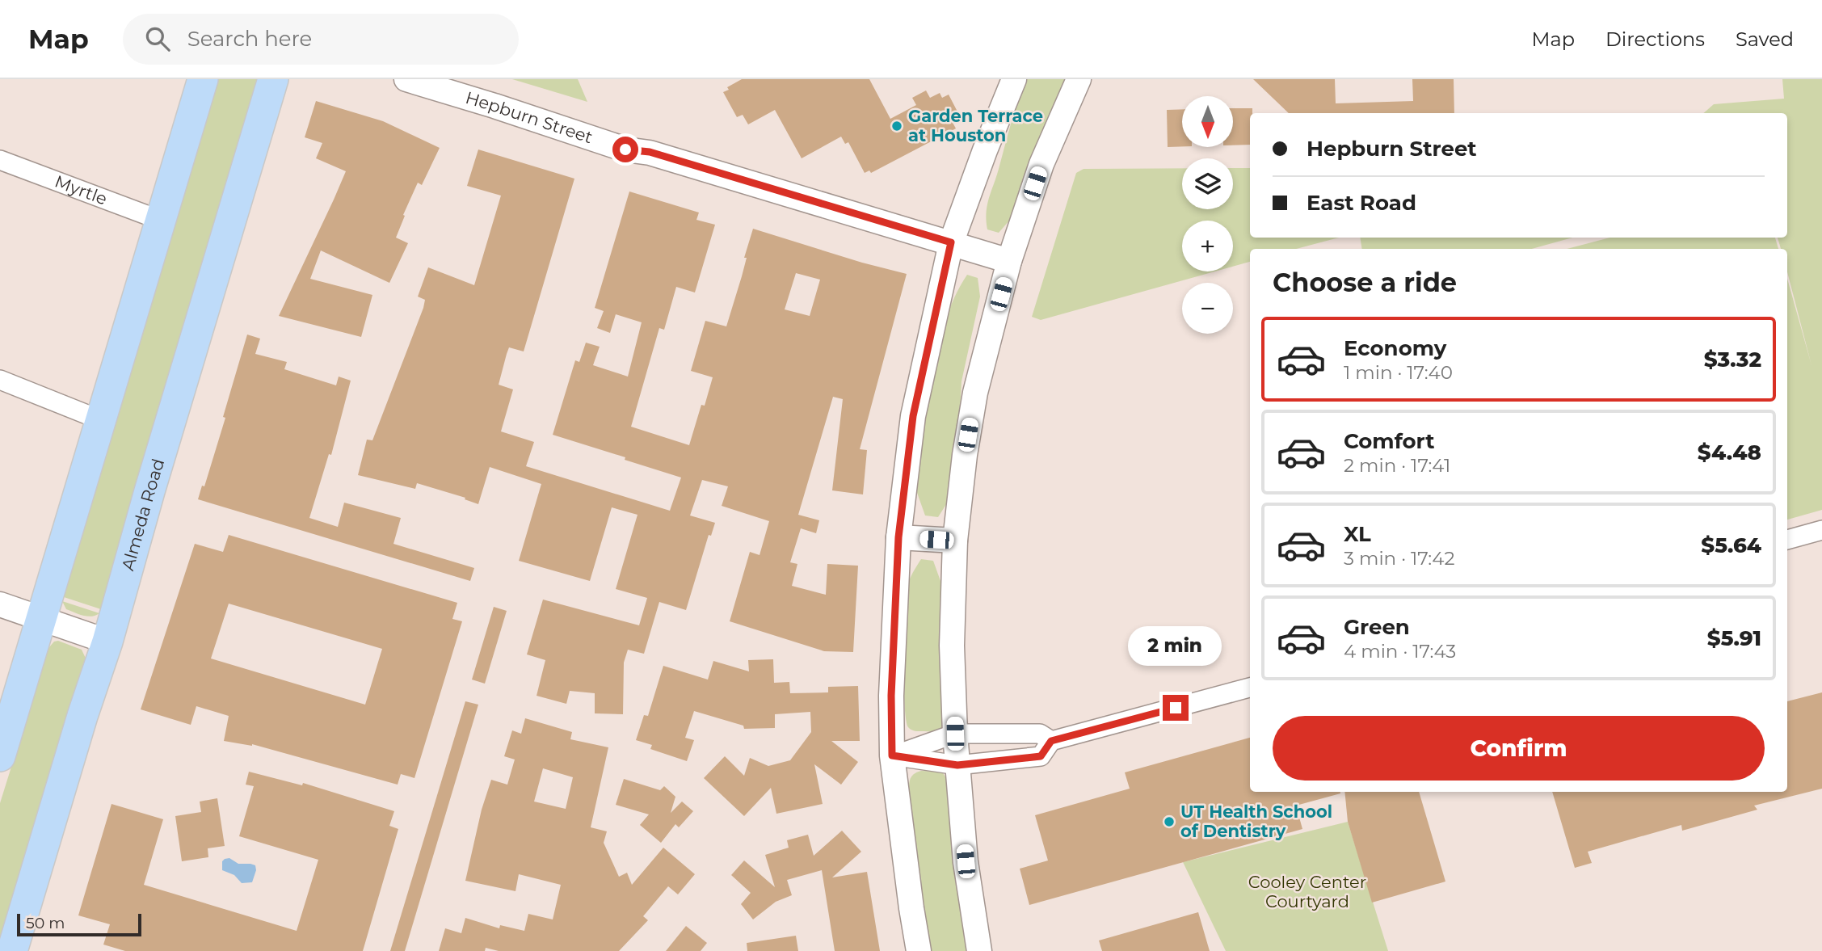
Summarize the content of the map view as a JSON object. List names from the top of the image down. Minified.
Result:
{"streets":{"main road":["Almeda Road"],"street":["Hepburn Street","Myrtle"]},"parks":["Cooley Center Courtyard"],"places":["Garden Terrace at Houston","UT Health School of Dentistry"],"scale_bar":"50 m","north":"bottom","page":{"header":"Map","search":"Search here","nav":["Map","Directions","Saved"],"map_buttons":["+","−"],"banner":["Hepburn Street","East Road"],"heading":"Choose a ride","list":[{"name":"Economy","note":"1 min · 17:40","value":"$3.32"},{"name":"Comfort","note":"2 min · 17:41","value":"$4.48"},{"name":"XL","note":"3 min · 17:42","value":"$5.64"},{"name":"Green","note":"4 min · 17:43","value":"$5.91"}],"bubble":"2 min","buttons":"Confirm","scale":"50 m"}}
